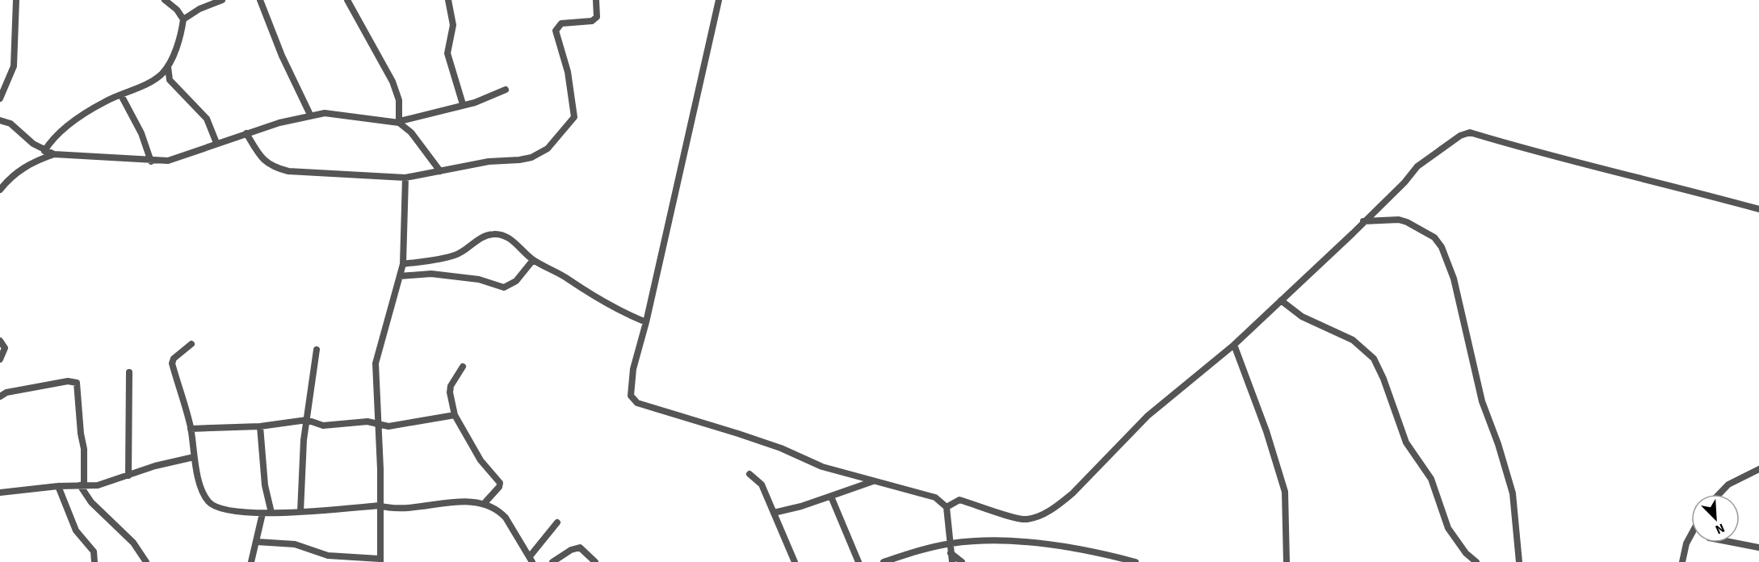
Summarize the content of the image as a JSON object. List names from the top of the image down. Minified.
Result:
{"north":"bottom right"}
